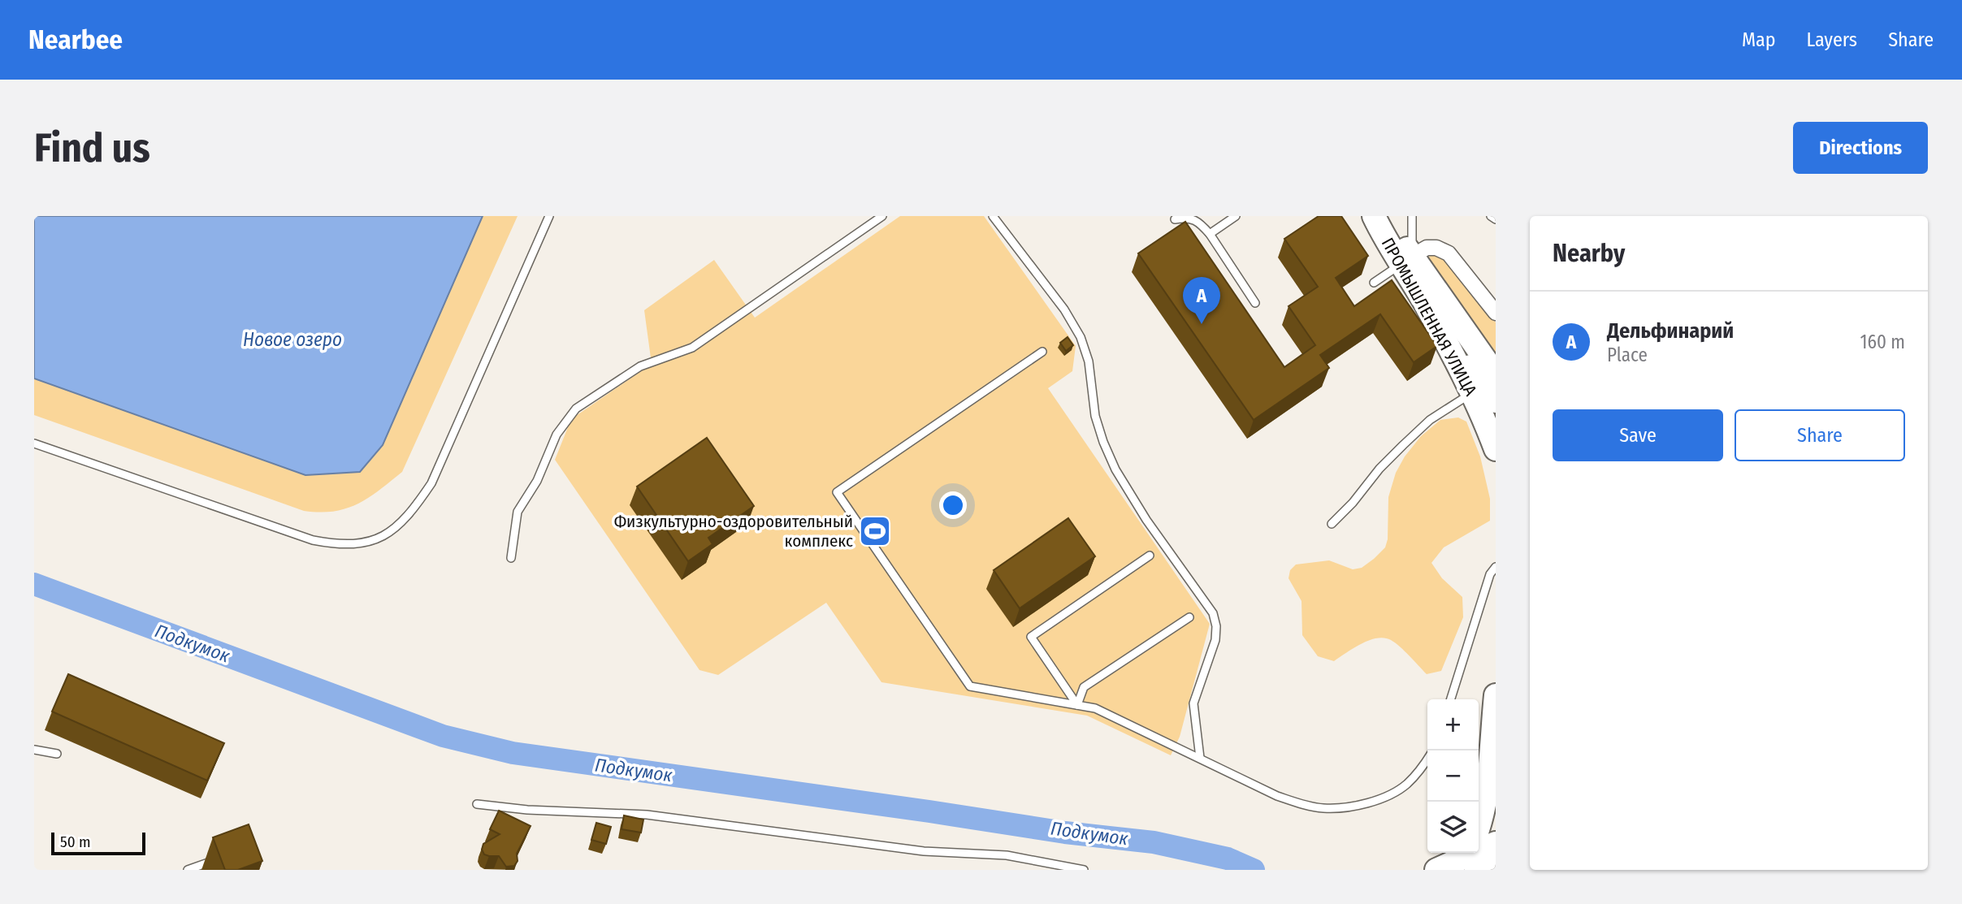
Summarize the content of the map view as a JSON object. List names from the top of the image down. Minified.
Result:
{"streets":{"main road":["ПРОМЫШЛЕННАЯ УЛИЦА"]},"water":["Новое озеро","Подкумок"],"places":{"sports":["Физкультурно-оздоровительный комплекс"]},"scale_bar":"50 m","page":{"header":"Nearbee","nav":["Map","Layers","Share"],"buttons":["Directions",["Save","Share"]],"title":"Find us","heading":"Nearby","pins":"A","list":[{"mark":"A","name":"Дельфинарий","note":"Place","value":"160 m"}],"map_buttons":["+","−"],"scale":"50 m"}}
